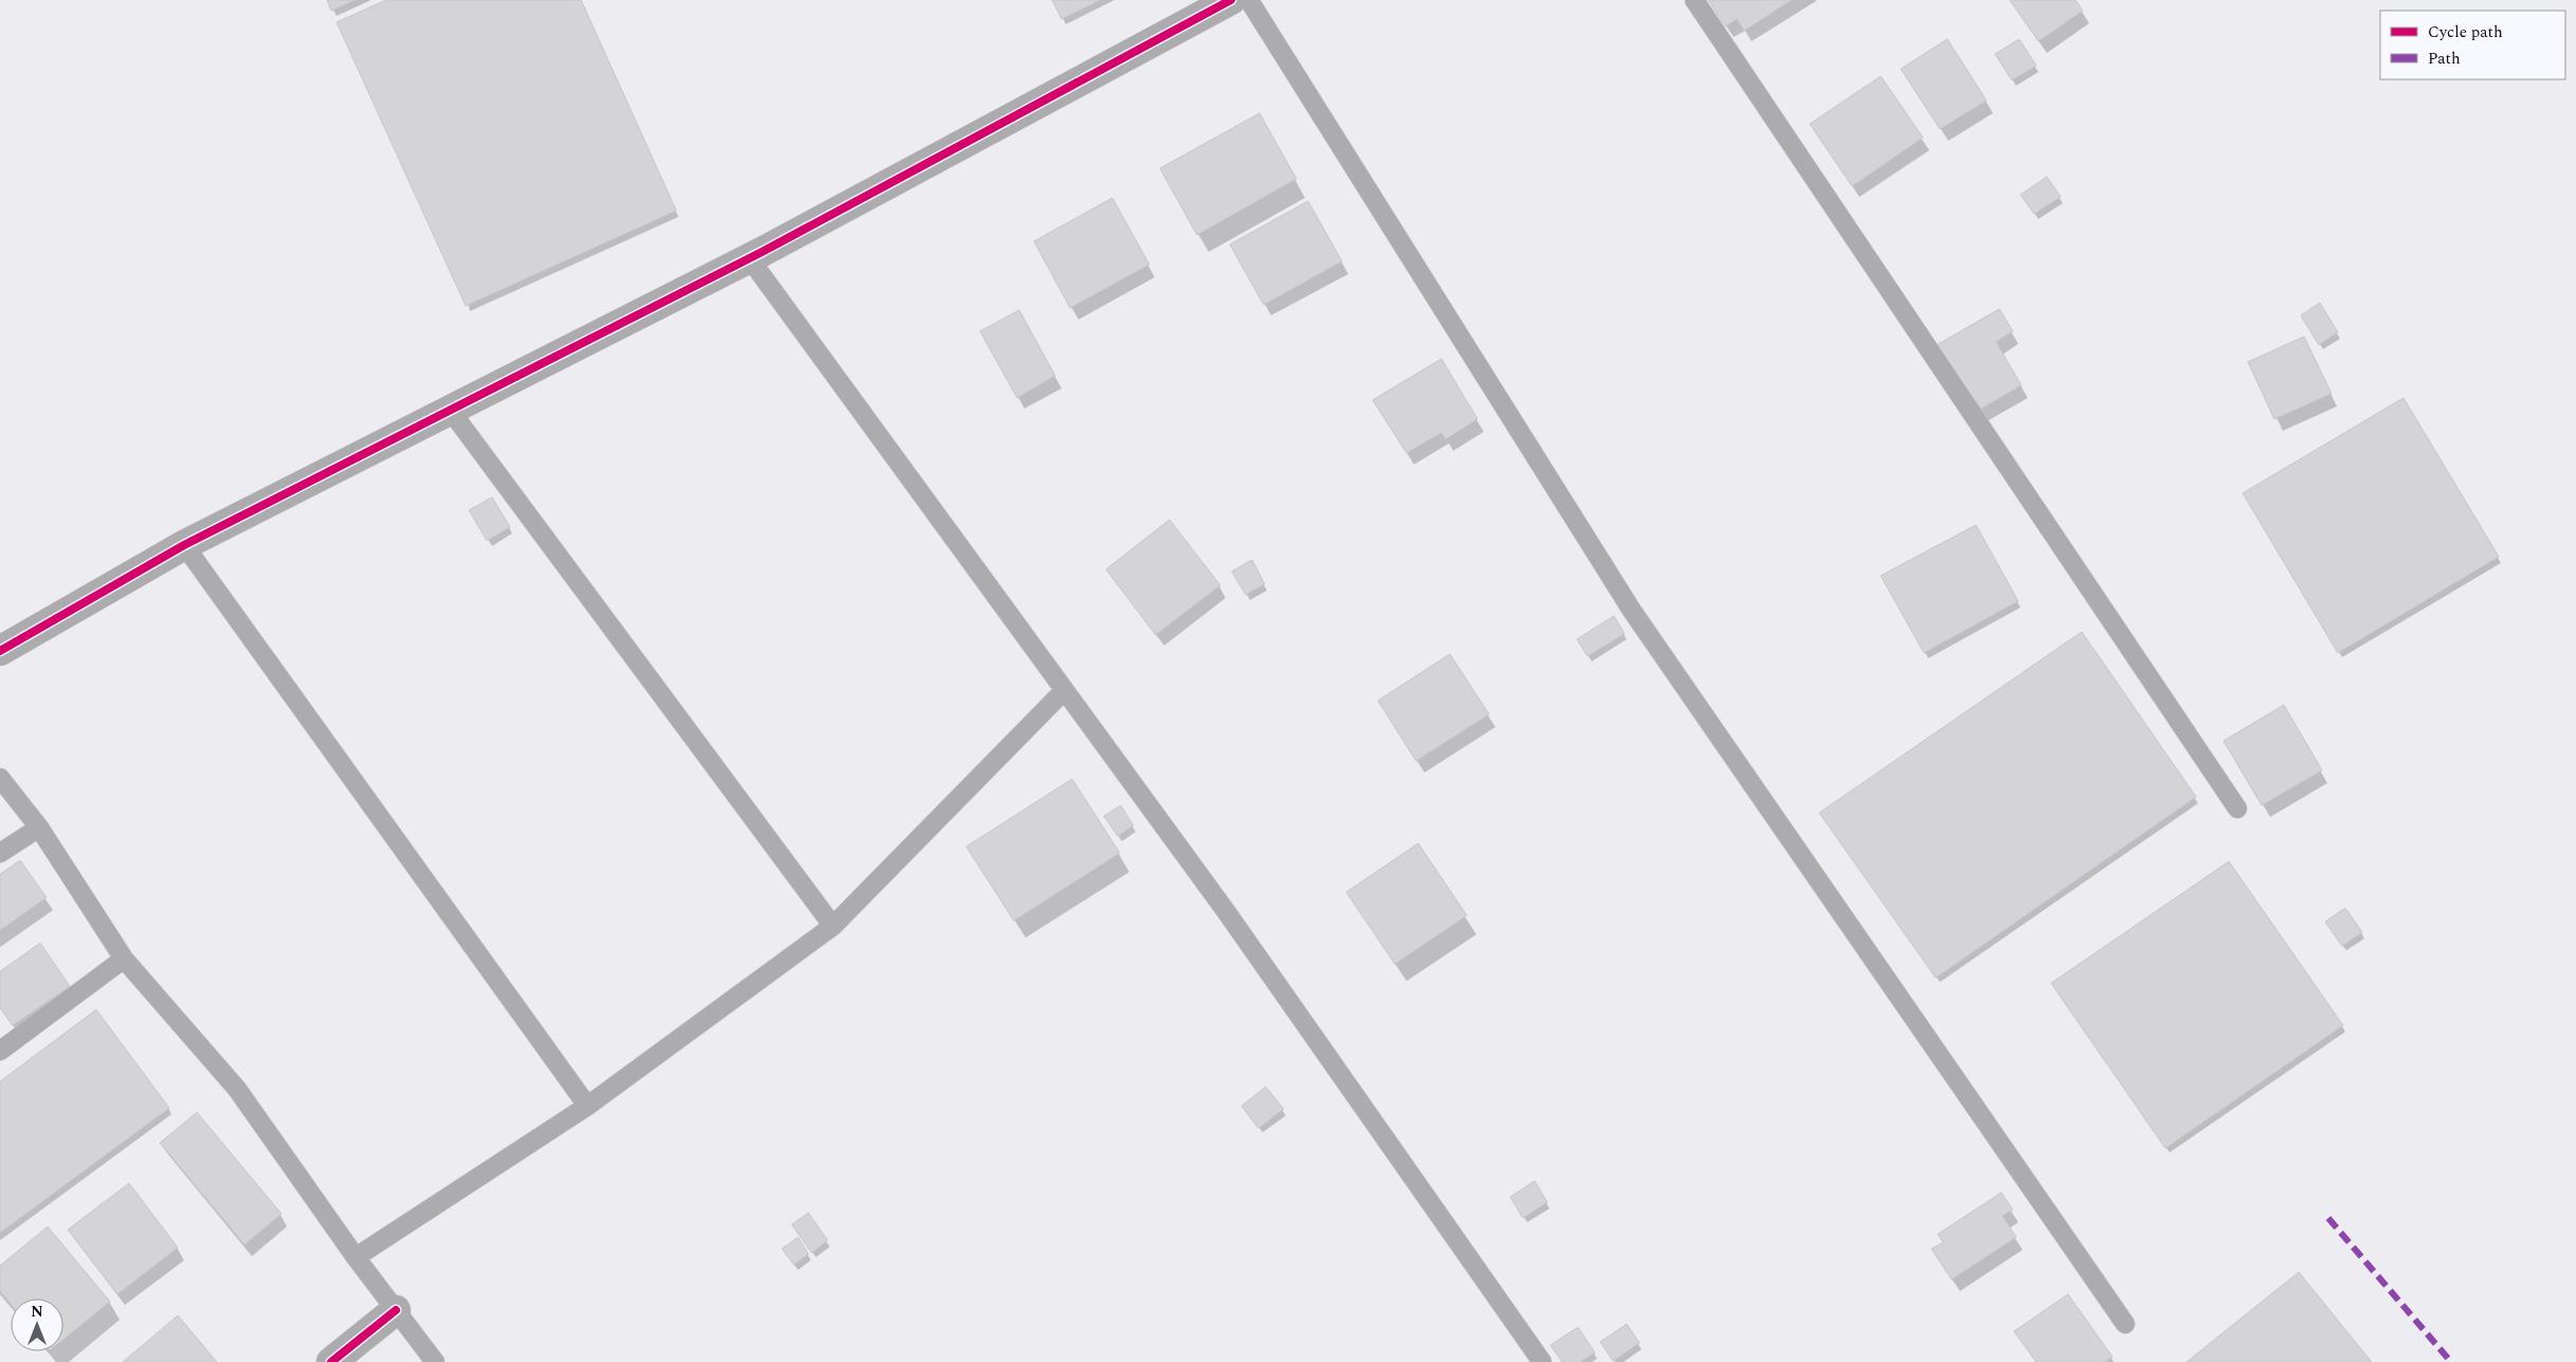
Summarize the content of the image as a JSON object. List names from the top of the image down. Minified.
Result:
{"legend":["Cycle path","Path"],"north":"top"}
